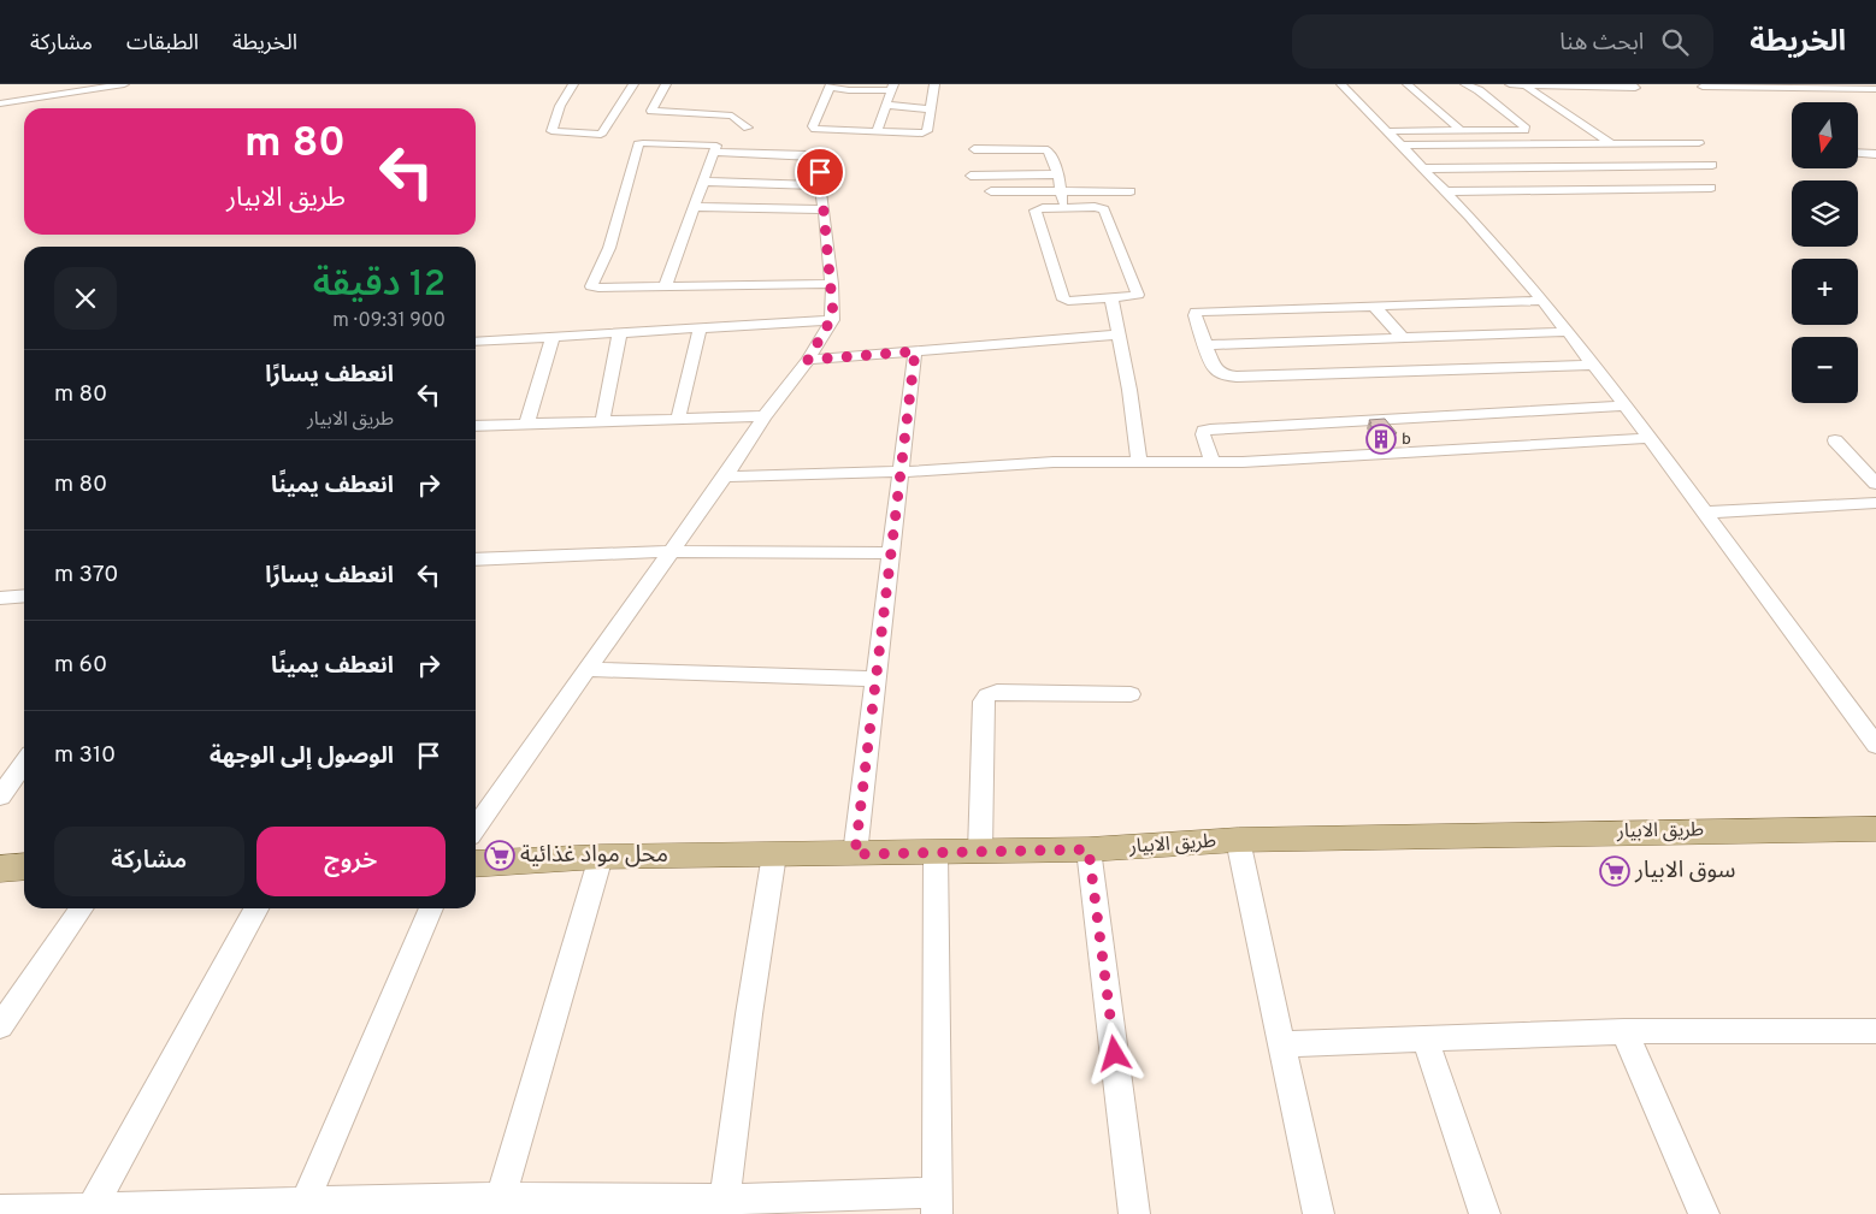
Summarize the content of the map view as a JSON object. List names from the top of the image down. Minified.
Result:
{"streets":{"main road":["طريق الابيار"]},"places":{"building":["b"],"supermarket":["محل مواد غذائية","سوق الابيار"]},"north":"bottom","page":{"header":"الخريطة","search":"ابحث هنا","nav":["الخريطة","الطبقات","مشاركة"],"map_buttons":["+","−"],"turn":["80 m","طريق الابيار"],"heading":["12 دقيقة","900 m · 09:31"],"list":[{"name":"انعطف يسارًا","note":"طريق الابيار","value":"80 m"},{"name":"انعطف يمينًا","value":"80 m"},{"name":"انعطف يسارًا","value":"370 m"},{"name":"انعطف يمينًا","value":"60 m"},{"name":"الوصول إلى الوجهة","value":"310 m"}],"buttons":["خروج","مشاركة"]}}
